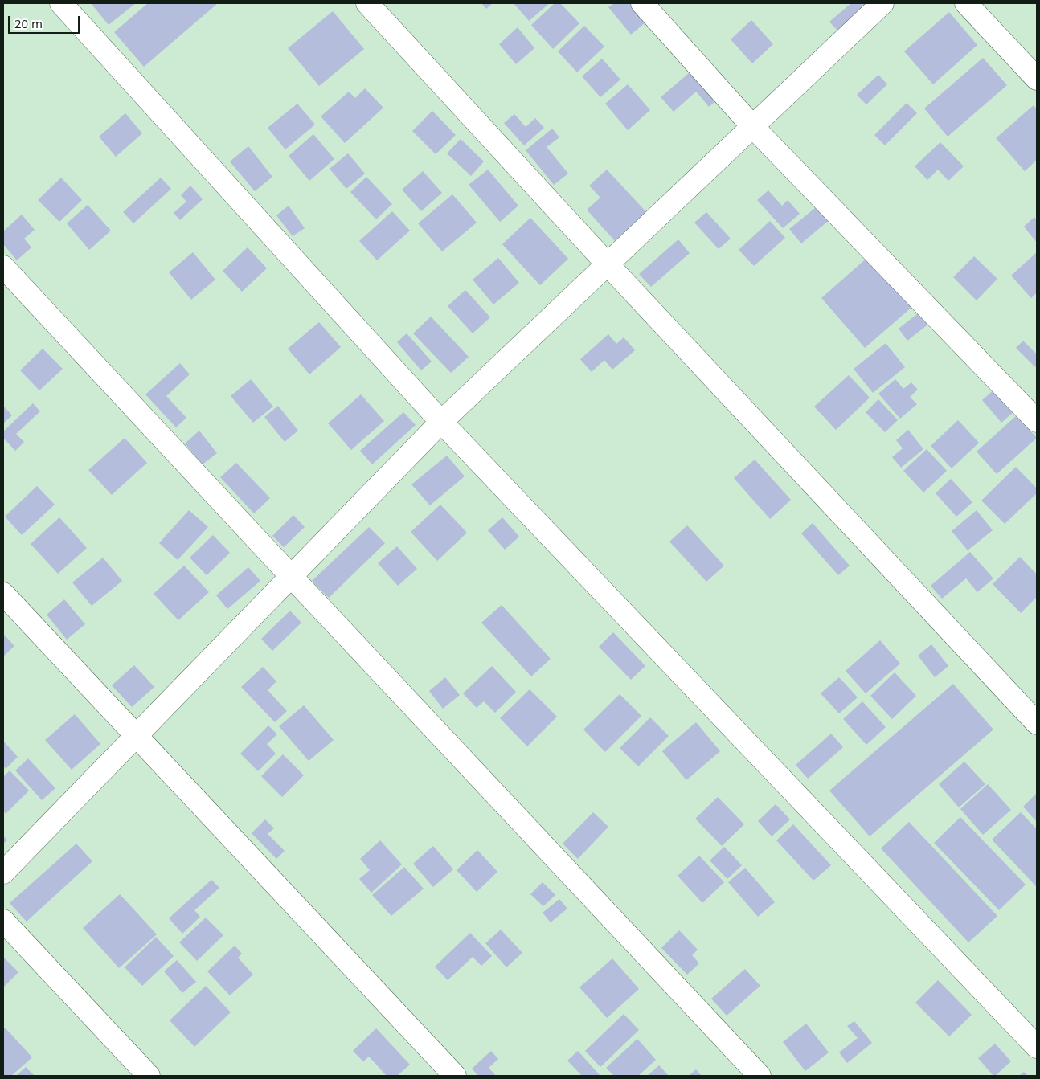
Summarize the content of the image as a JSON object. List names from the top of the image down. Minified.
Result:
{"scale_bar":"20 m"}
